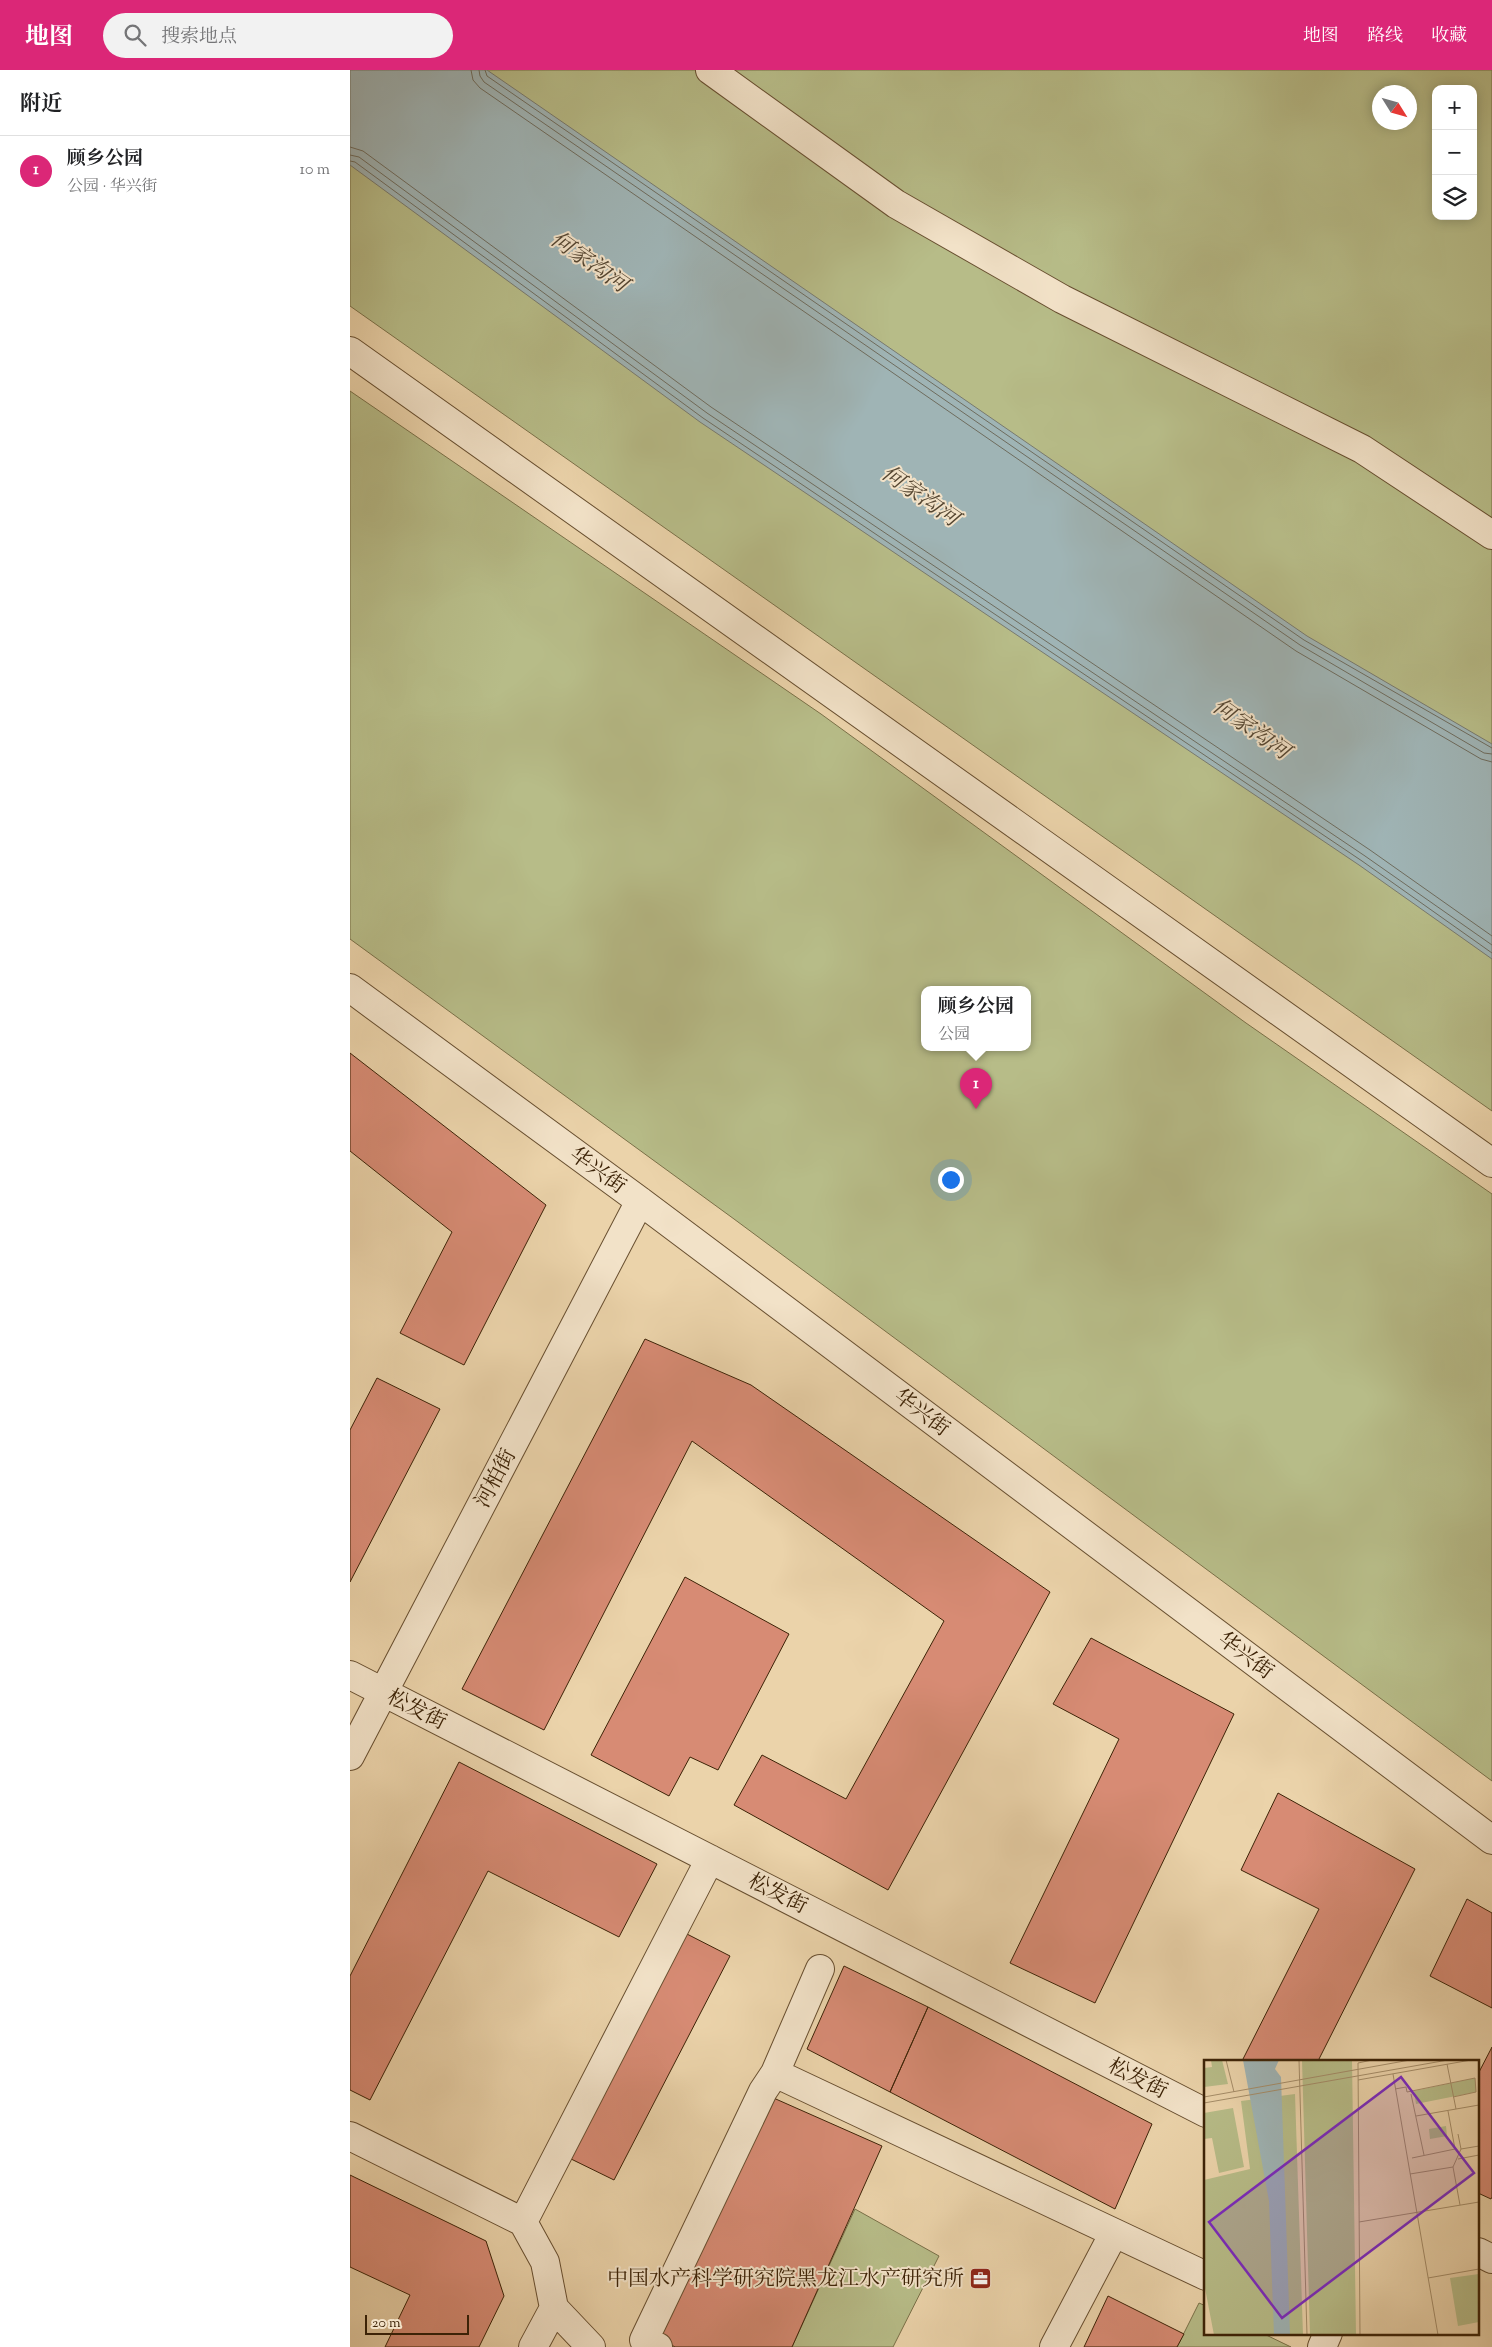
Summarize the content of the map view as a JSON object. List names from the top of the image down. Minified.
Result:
{"streets":{"street":["华兴街","河柏街","松发街"]},"crossings":[["华兴街","河柏街"],["河柏街","松发街"]],"water":["何家沟河"],"places":{"office":["中国水产科学研究院黑龙江水产研究所"]},"scale_bar":"20 m","north":"bottom right","page":{"header":"地图","search":"搜索地点","nav":["地图","路线","收藏"],"heading":"附近","map_buttons":["+","−"],"list":[{"mark":"1","name":"顾乡公园","note":"公园 · 华兴街","value":"10 m"}],"popup":["顾乡公园","公园"],"pins":"1","scale":"20 m"}}
